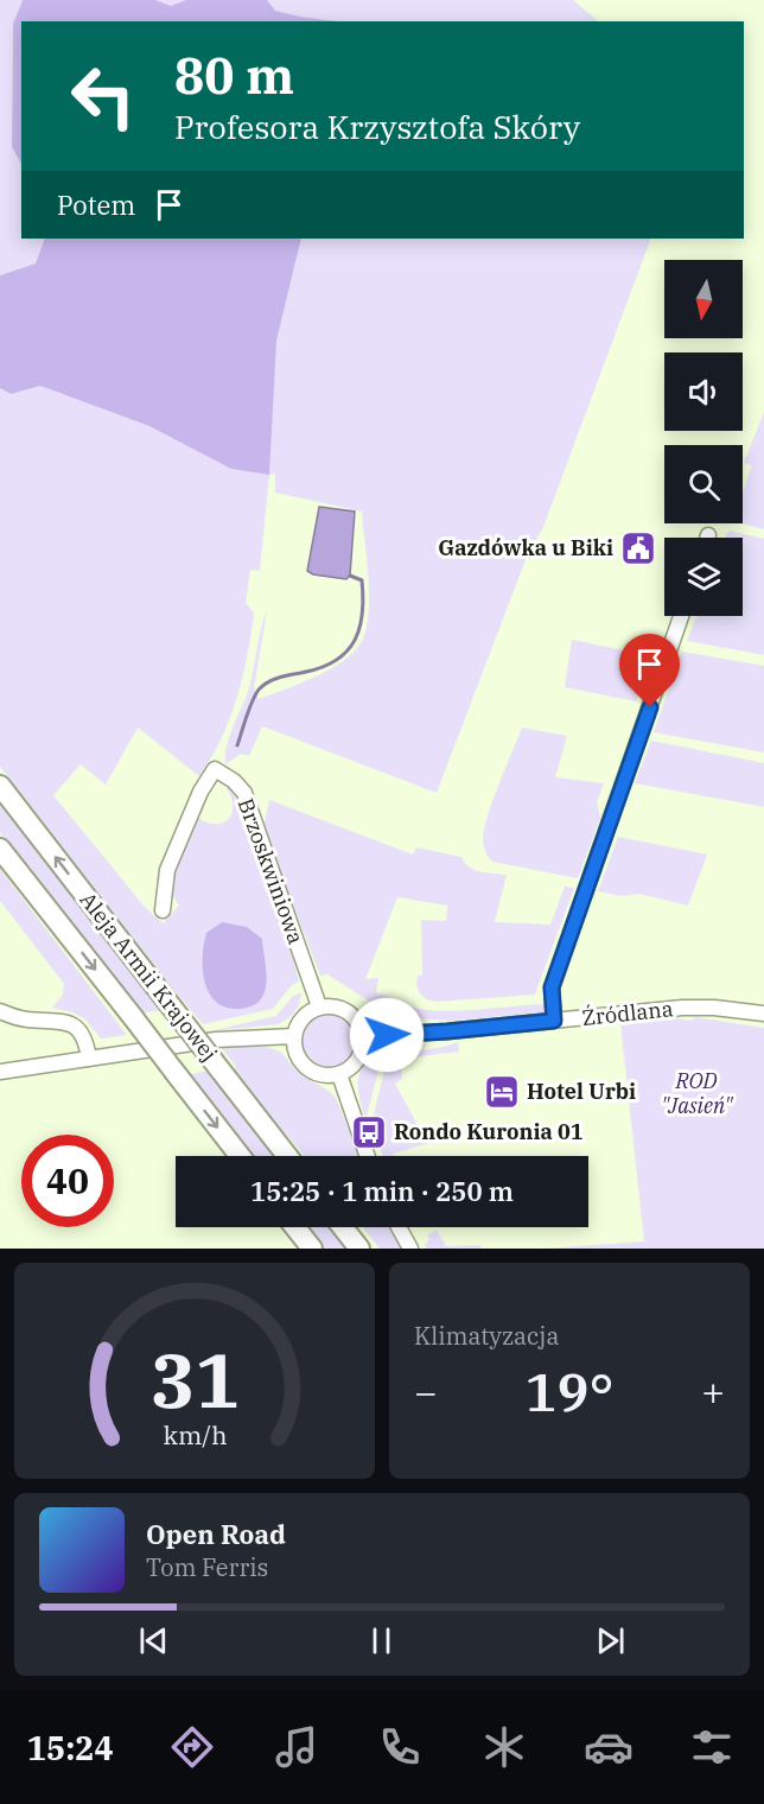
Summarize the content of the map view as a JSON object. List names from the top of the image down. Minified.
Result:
{"streets":{"main road":["Aleja Armii Krajowej"],"street":["Brzoskwiniowa","Źródlana"]},"crossings":[["Brzoskwiniowa","Źródlana"]],"parks":["ROD \"Jasień\""],"places":{"public building":["Gazdówka u Biki"],"hotel":["Hotel Urbi"],"bus stop":["Rondo Kuronia 01"]},"north":"bottom","page":{"turn":["80 m","Profesora Krzysztofa Skóry"],"then":"Potem","limit":"40","trip":"15:25 · 1 min · 250 m","tile":"Klimatyzacja","heat":["−","19°","+"],"song":["Open Road","Tom Ferris"],"tabs":"15:24","gauge":["31","km/h"]}}
